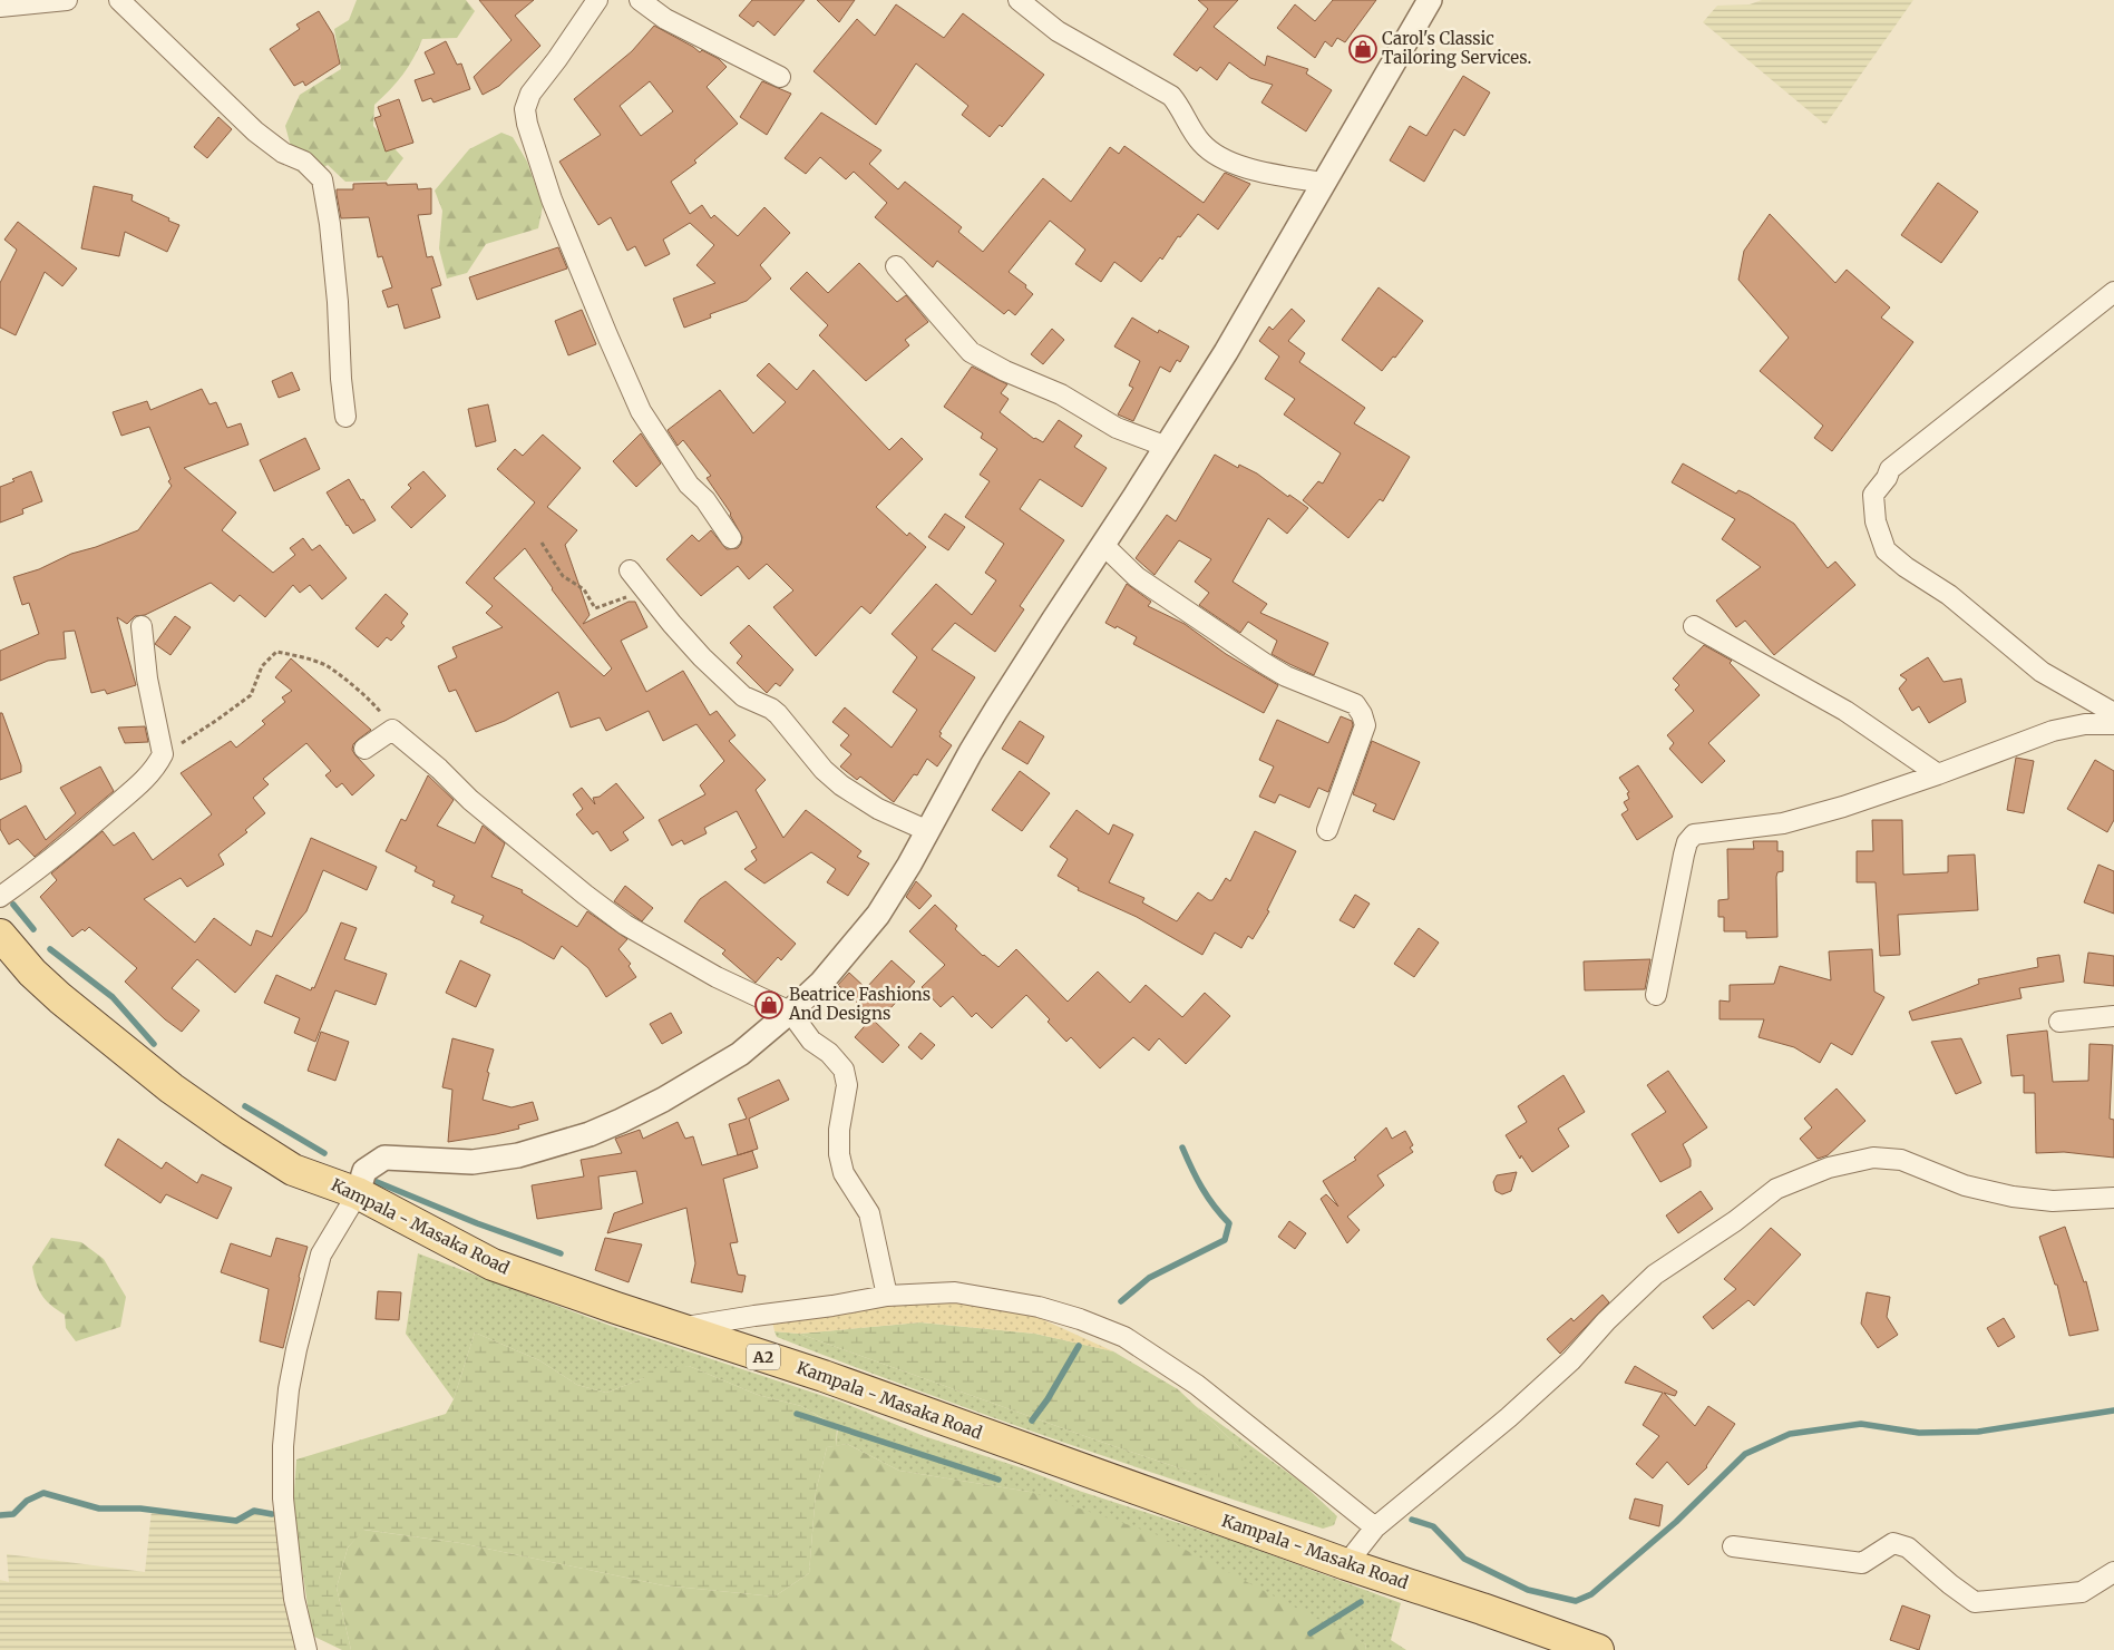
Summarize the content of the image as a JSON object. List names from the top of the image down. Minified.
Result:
{"streets":{"main road":["Kampala - Masaka Road","A2"]},"places":{"shop":["Carol's Classic Tailoring Services.","Beatrice Fashions And Designs"]}}
